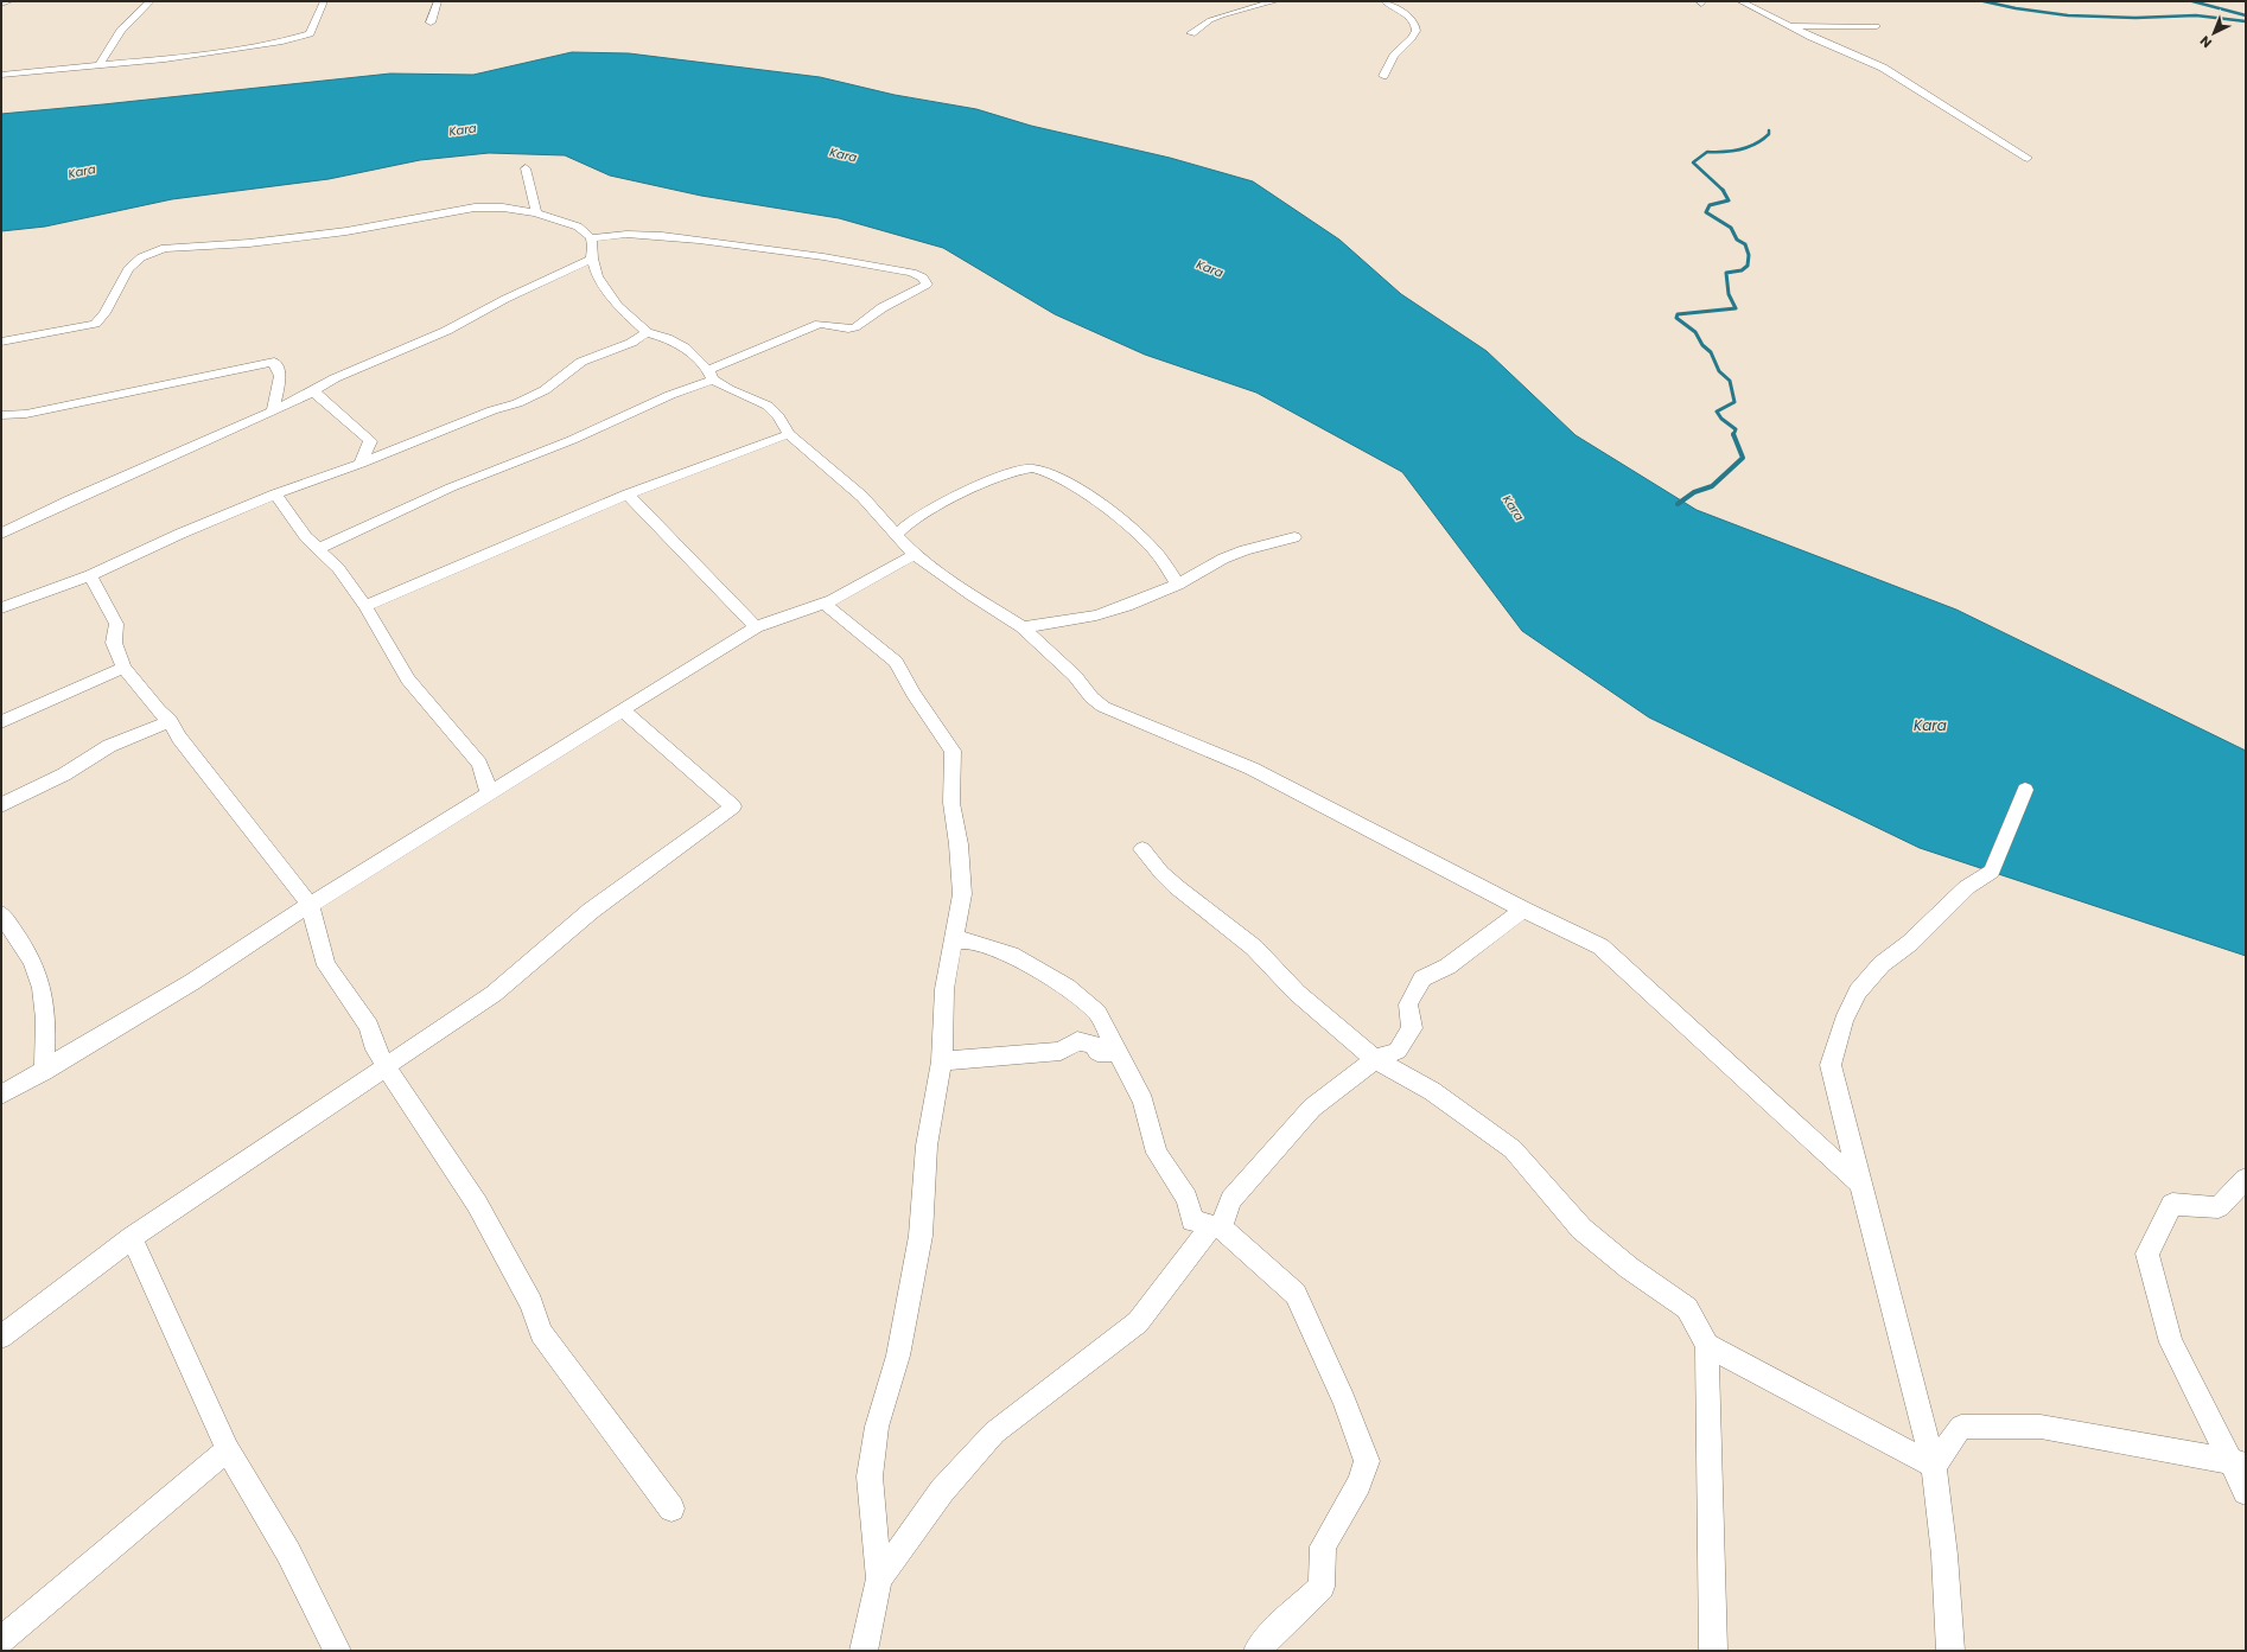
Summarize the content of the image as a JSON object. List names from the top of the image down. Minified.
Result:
{"water":["Kara"],"north":"bottom left"}
